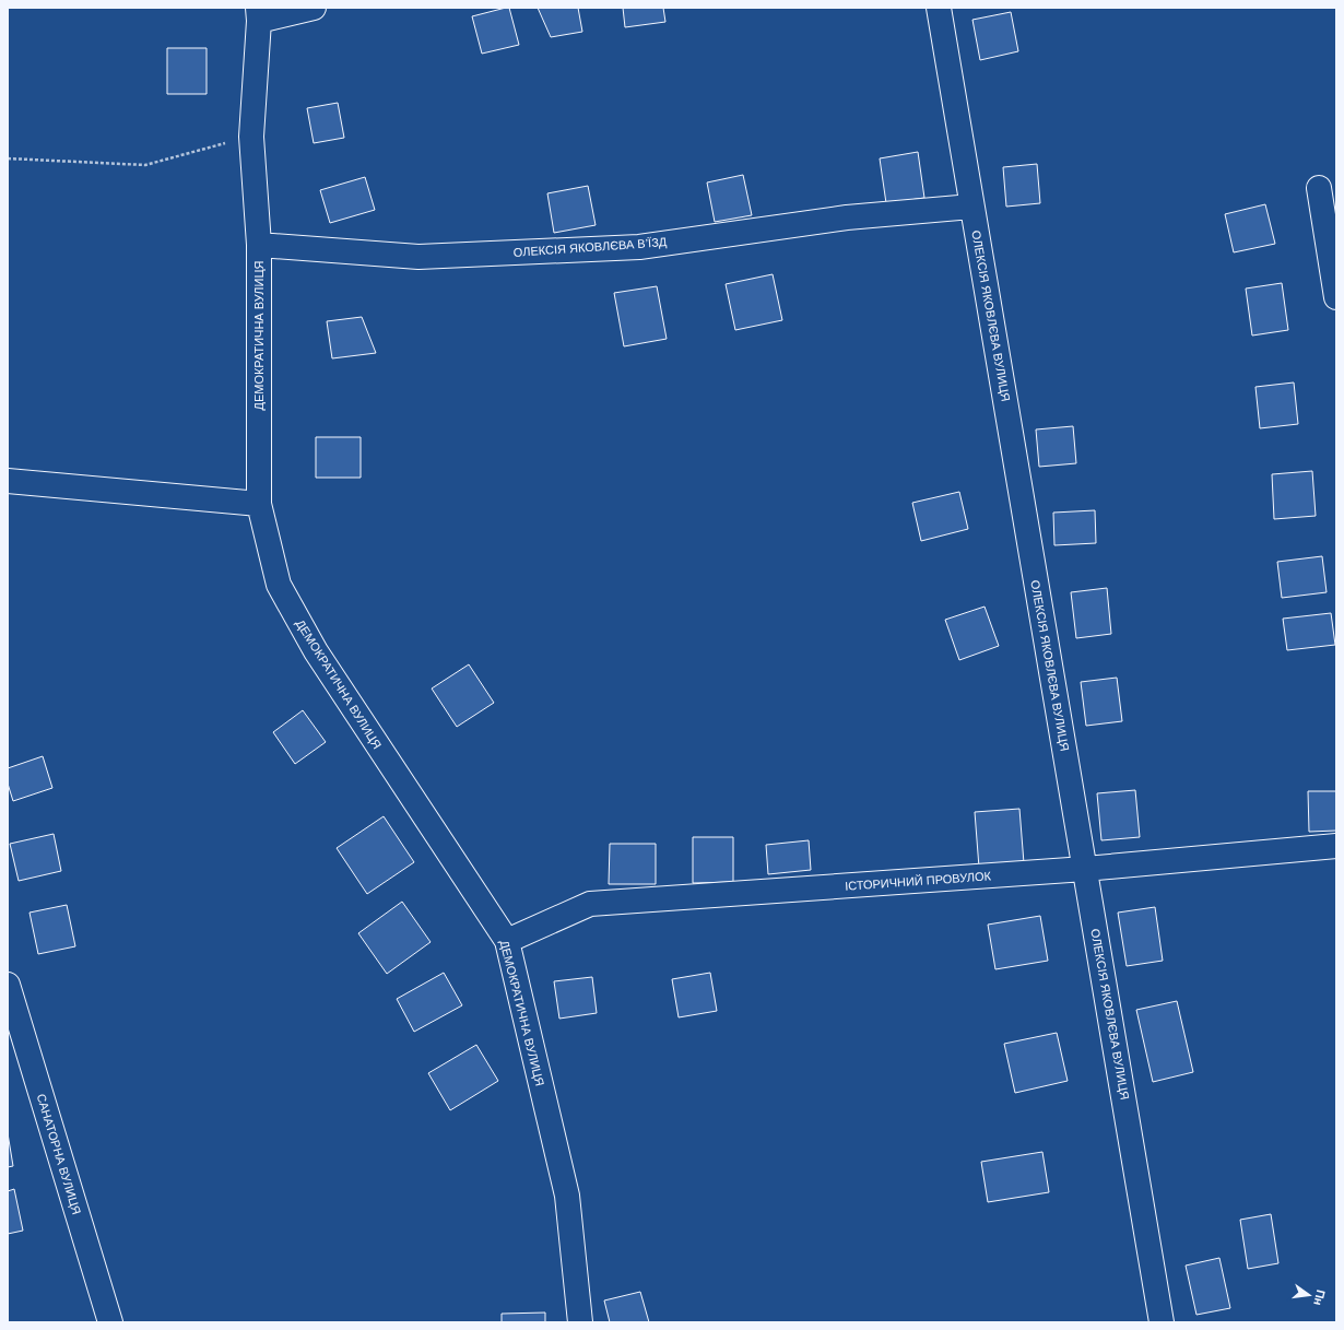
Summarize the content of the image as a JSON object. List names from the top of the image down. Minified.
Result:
{"streets":{"street":["ОЛЕКСІЯ ЯКОВЛЄВА В’ЇЗД","ОЛЕКСІЯ ЯКОВЛЄВА ВУЛИЦЯ","ДЕМОКРАТИЧНА ВУЛИЦЯ","ІСТОРИЧНИЙ ПРОВУЛОК","САНАТОРНА ВУЛИЦЯ"]},"crossings":[["ОЛЕКСІЯ ЯКОВЛЄВА В’ЇЗД","ОЛЕКСІЯ ЯКОВЛЄВА ВУЛИЦЯ"],["ОЛЕКСІЯ ЯКОВЛЄВА В’ЇЗД","ДЕМОКРАТИЧНА ВУЛИЦЯ"],["ОЛЕКСІЯ ЯКОВЛЄВА ВУЛИЦЯ","ІСТОРИЧНИЙ ПРОВУЛОК"],["ДЕМОКРАТИЧНА ВУЛИЦЯ","ІСТОРИЧНИЙ ПРОВУЛОК"]],"north":"right"}
